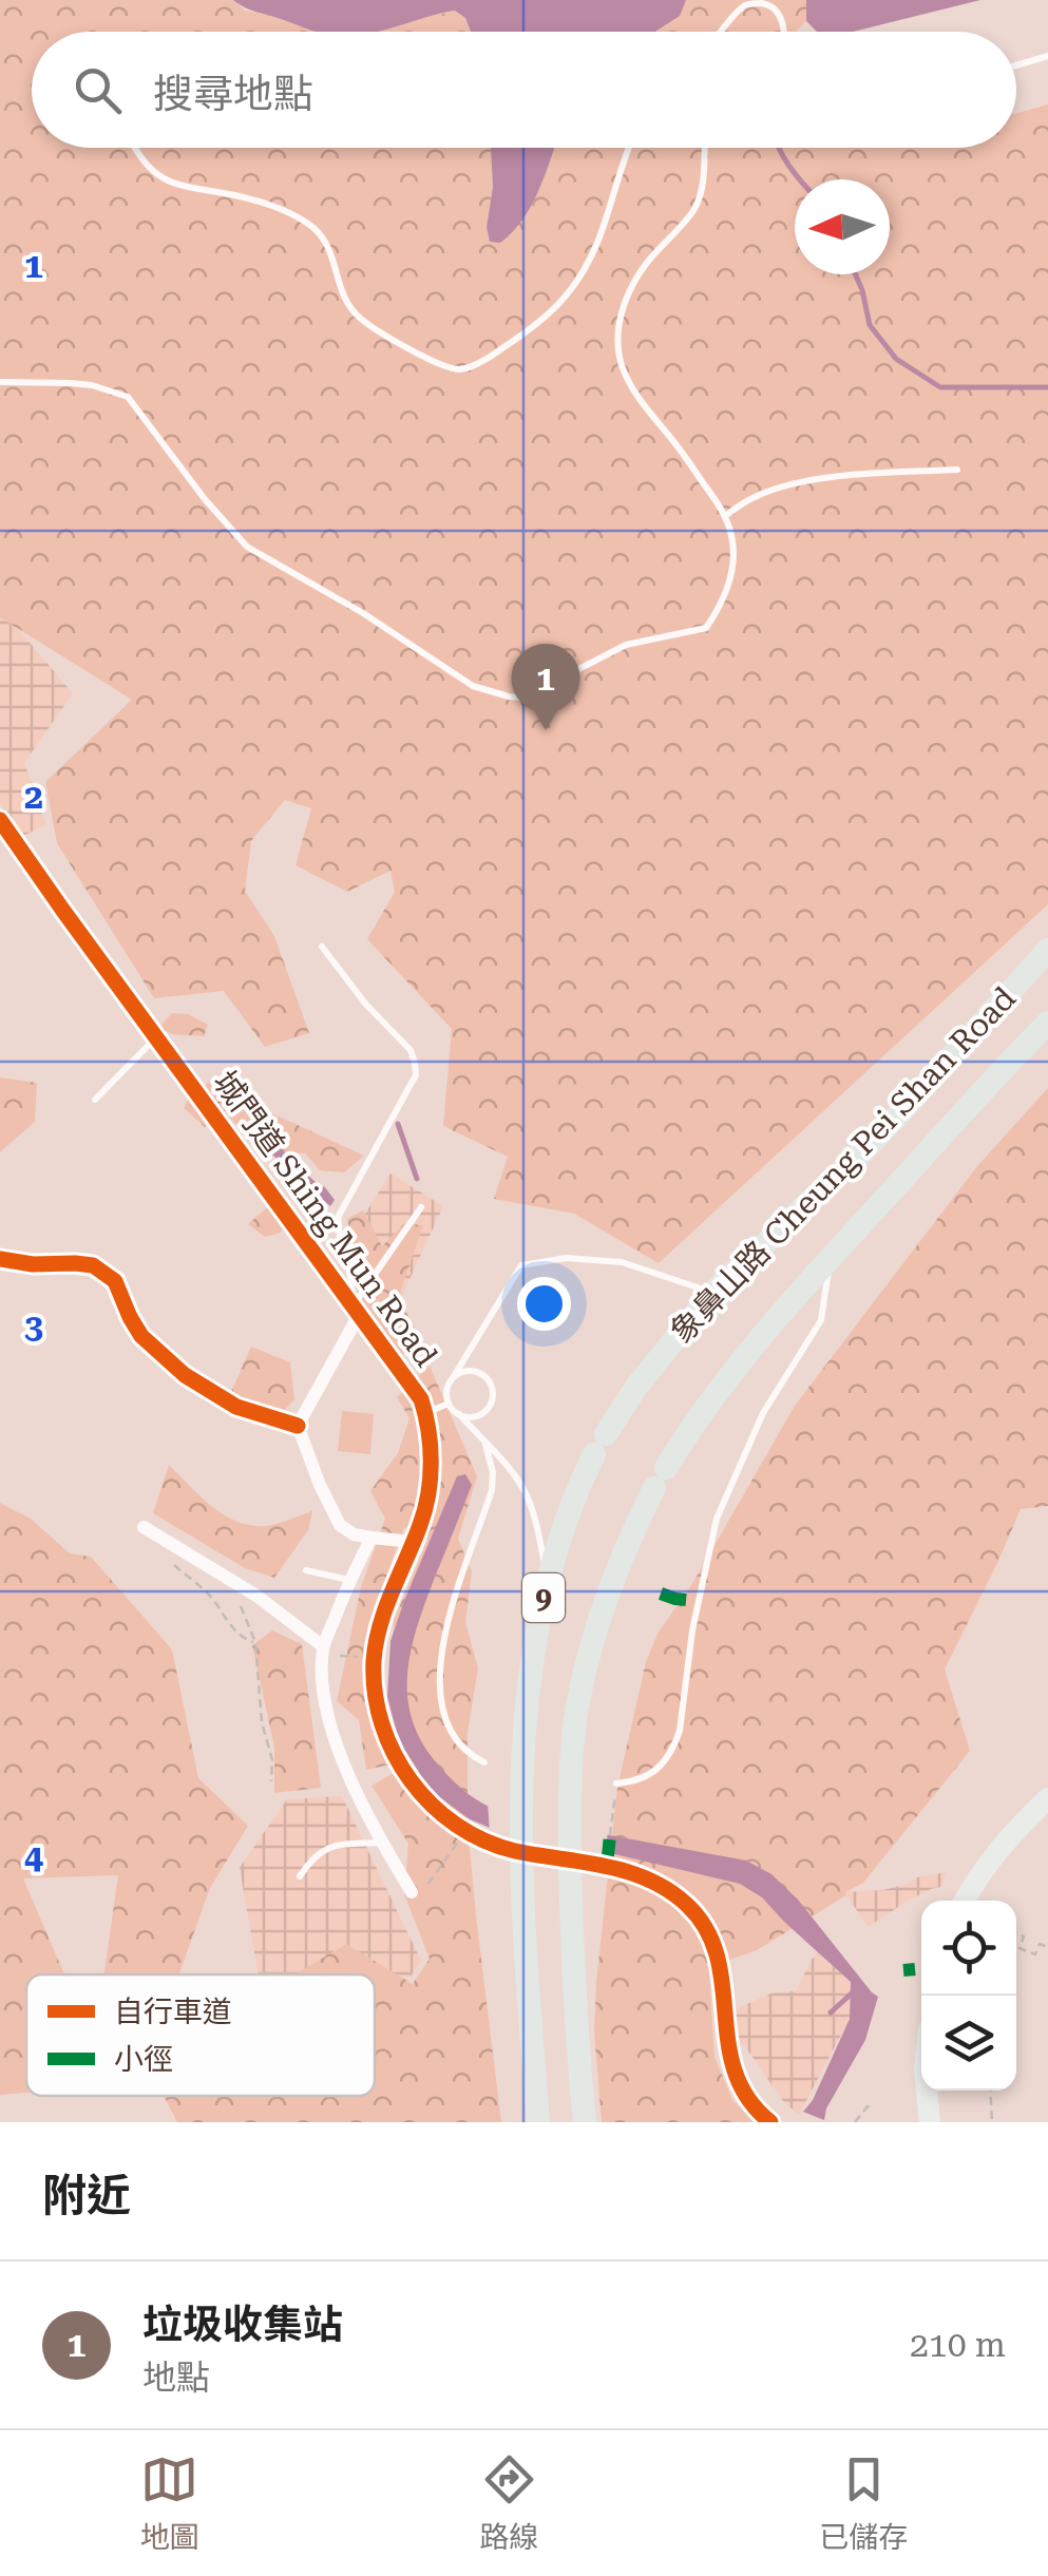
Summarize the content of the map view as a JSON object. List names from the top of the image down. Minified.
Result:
{"streets":{"highway":["象鼻山路 Cheung Pei Shan Road","9"],"street":["城門道 Shing Mun Road"]},"legend":["自行車道","小徑"],"north":"left","page":{"search":"搜尋地點","pins":"1","heading":"附近","list":[{"mark":"1","name":"垃圾收集站","note":"地點","value":"210 m"}],"nav":["地圖","路線","已儲存"]},"grid":{"rows":["1","2","3","4"]}}
